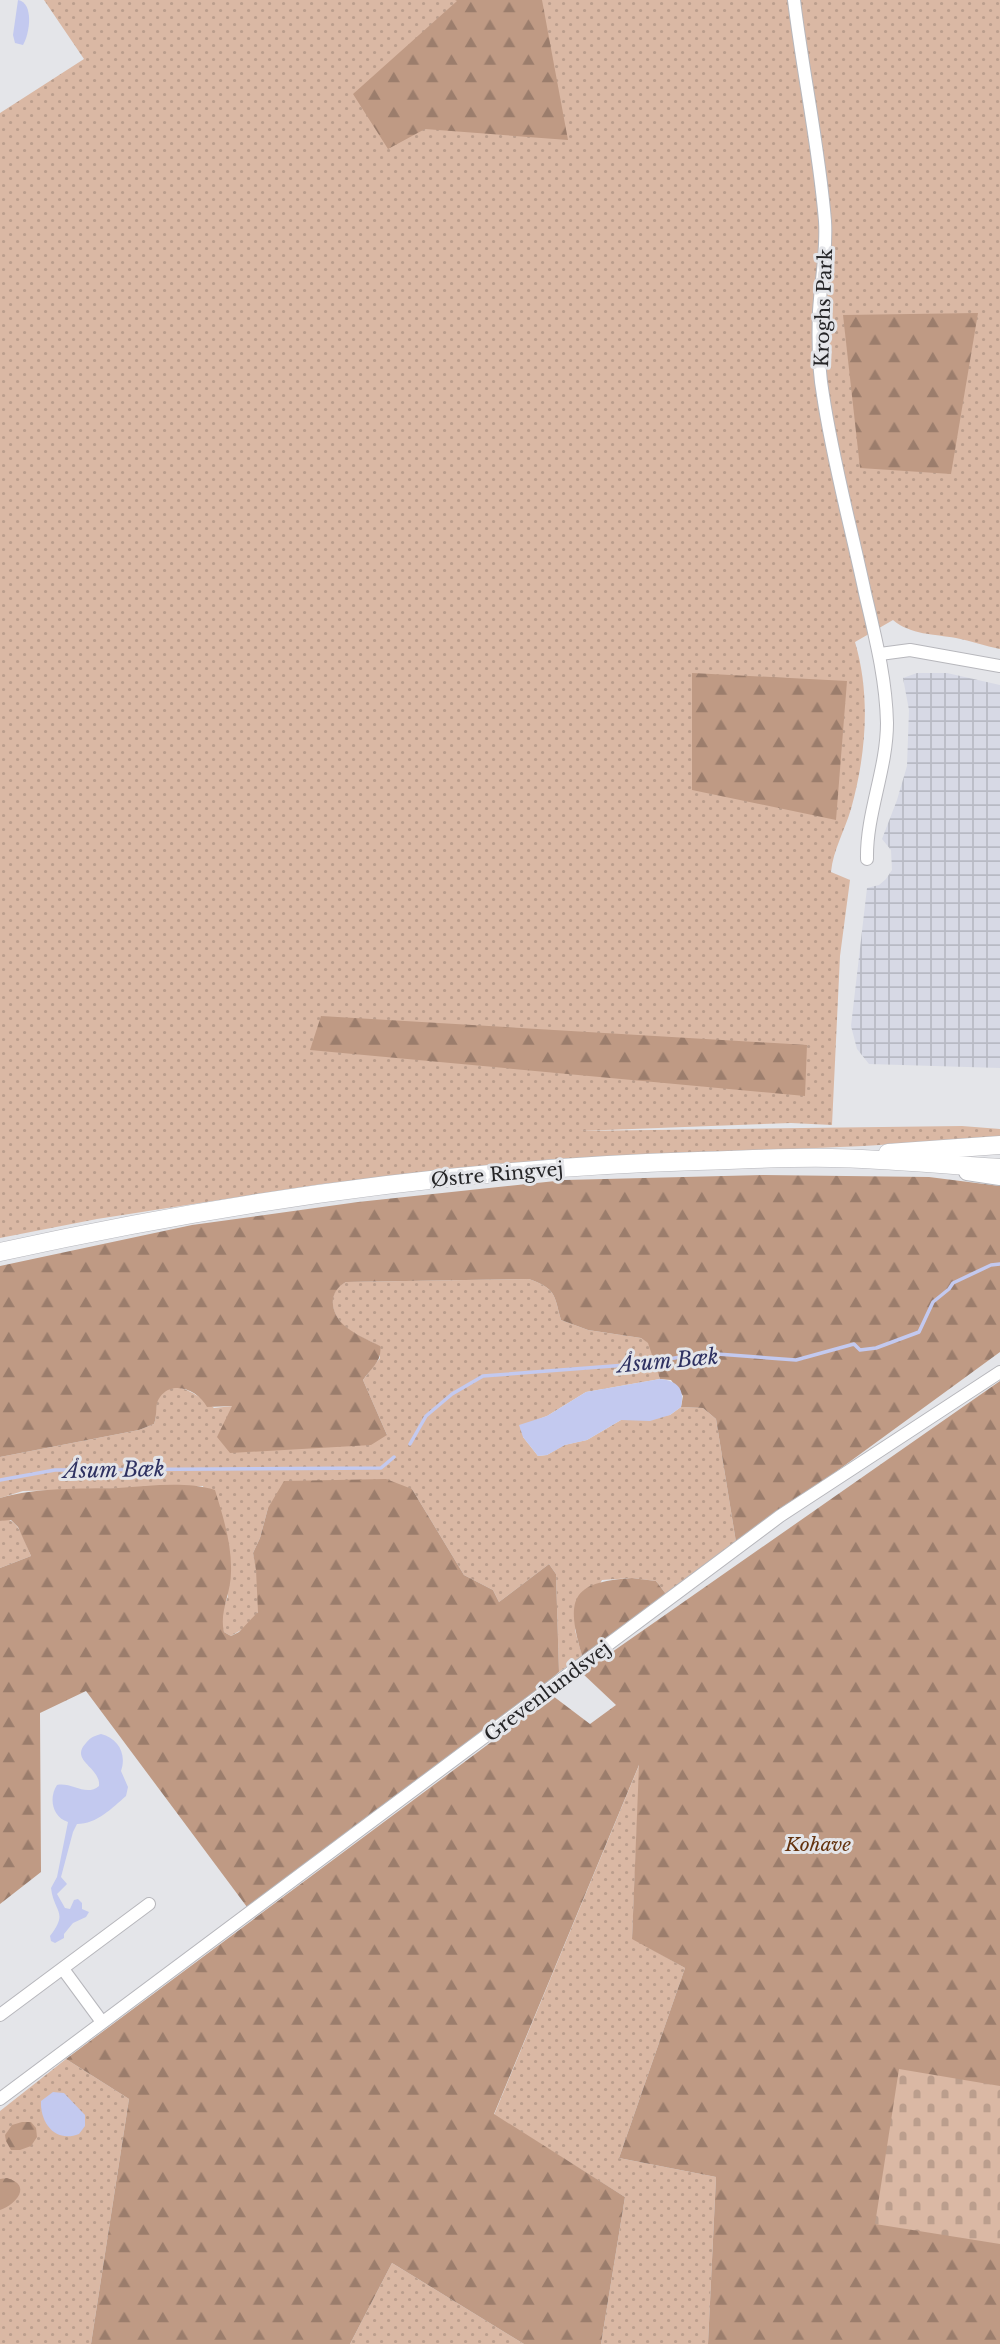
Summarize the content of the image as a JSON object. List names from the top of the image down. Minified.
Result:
{"streets":{"main road":["Østre Ringvej"],"street":["Kroghs Park","Grevenlundsvej"]},"water":["Åsum Bæk"],"parks":["Kohave"]}
